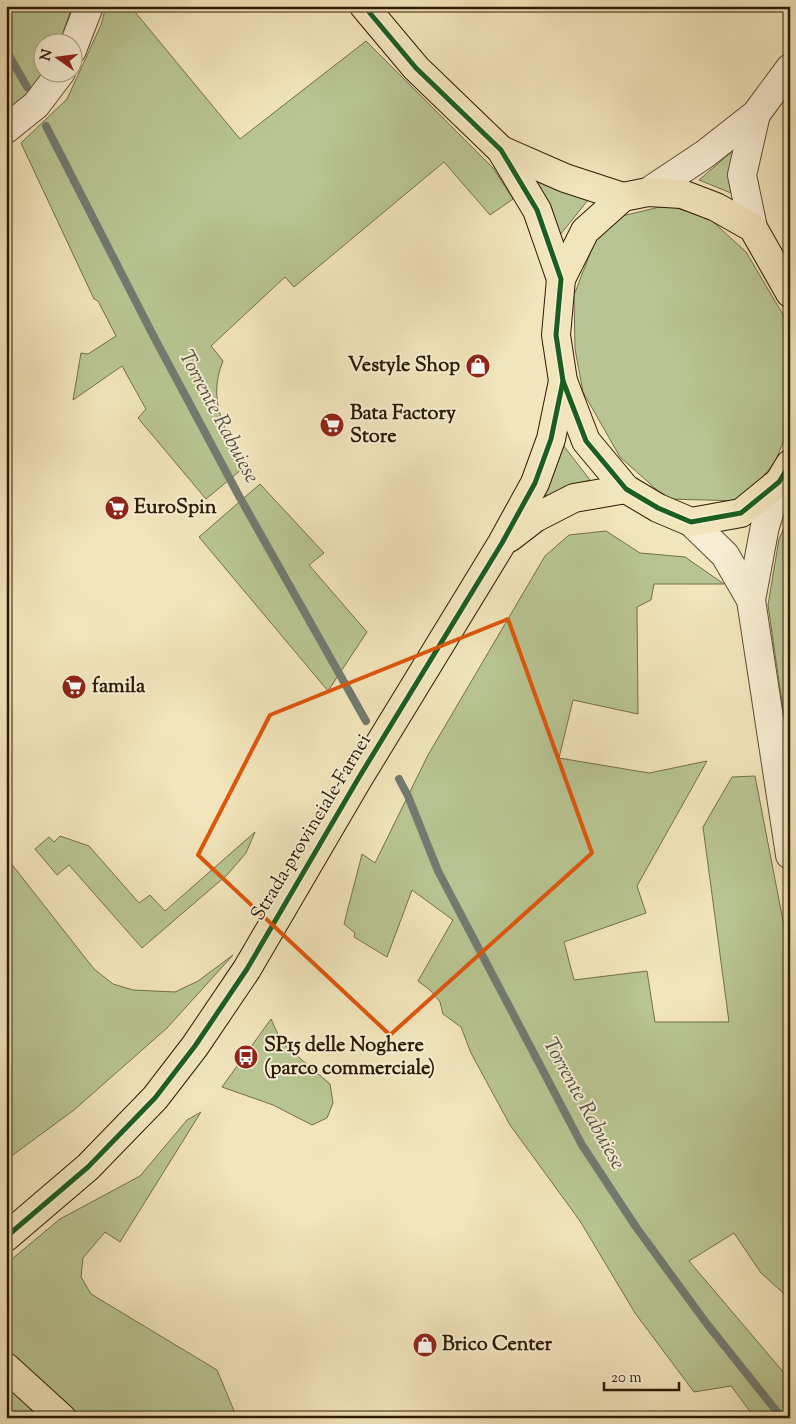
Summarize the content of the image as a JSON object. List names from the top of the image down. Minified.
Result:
{"streets":{"main road":["Strada provinciale Farnei"]},"water":["Torrente Rabuiese"],"places":{"shop":["Vestyle Shop","Brico Center"],"supermarket":["Bata Factory Store","EuroSpin","famila"],"bus stop":["SP15 delle Noghere (parco commerciale)"]},"scale_bar":"20 m","north":"left"}
